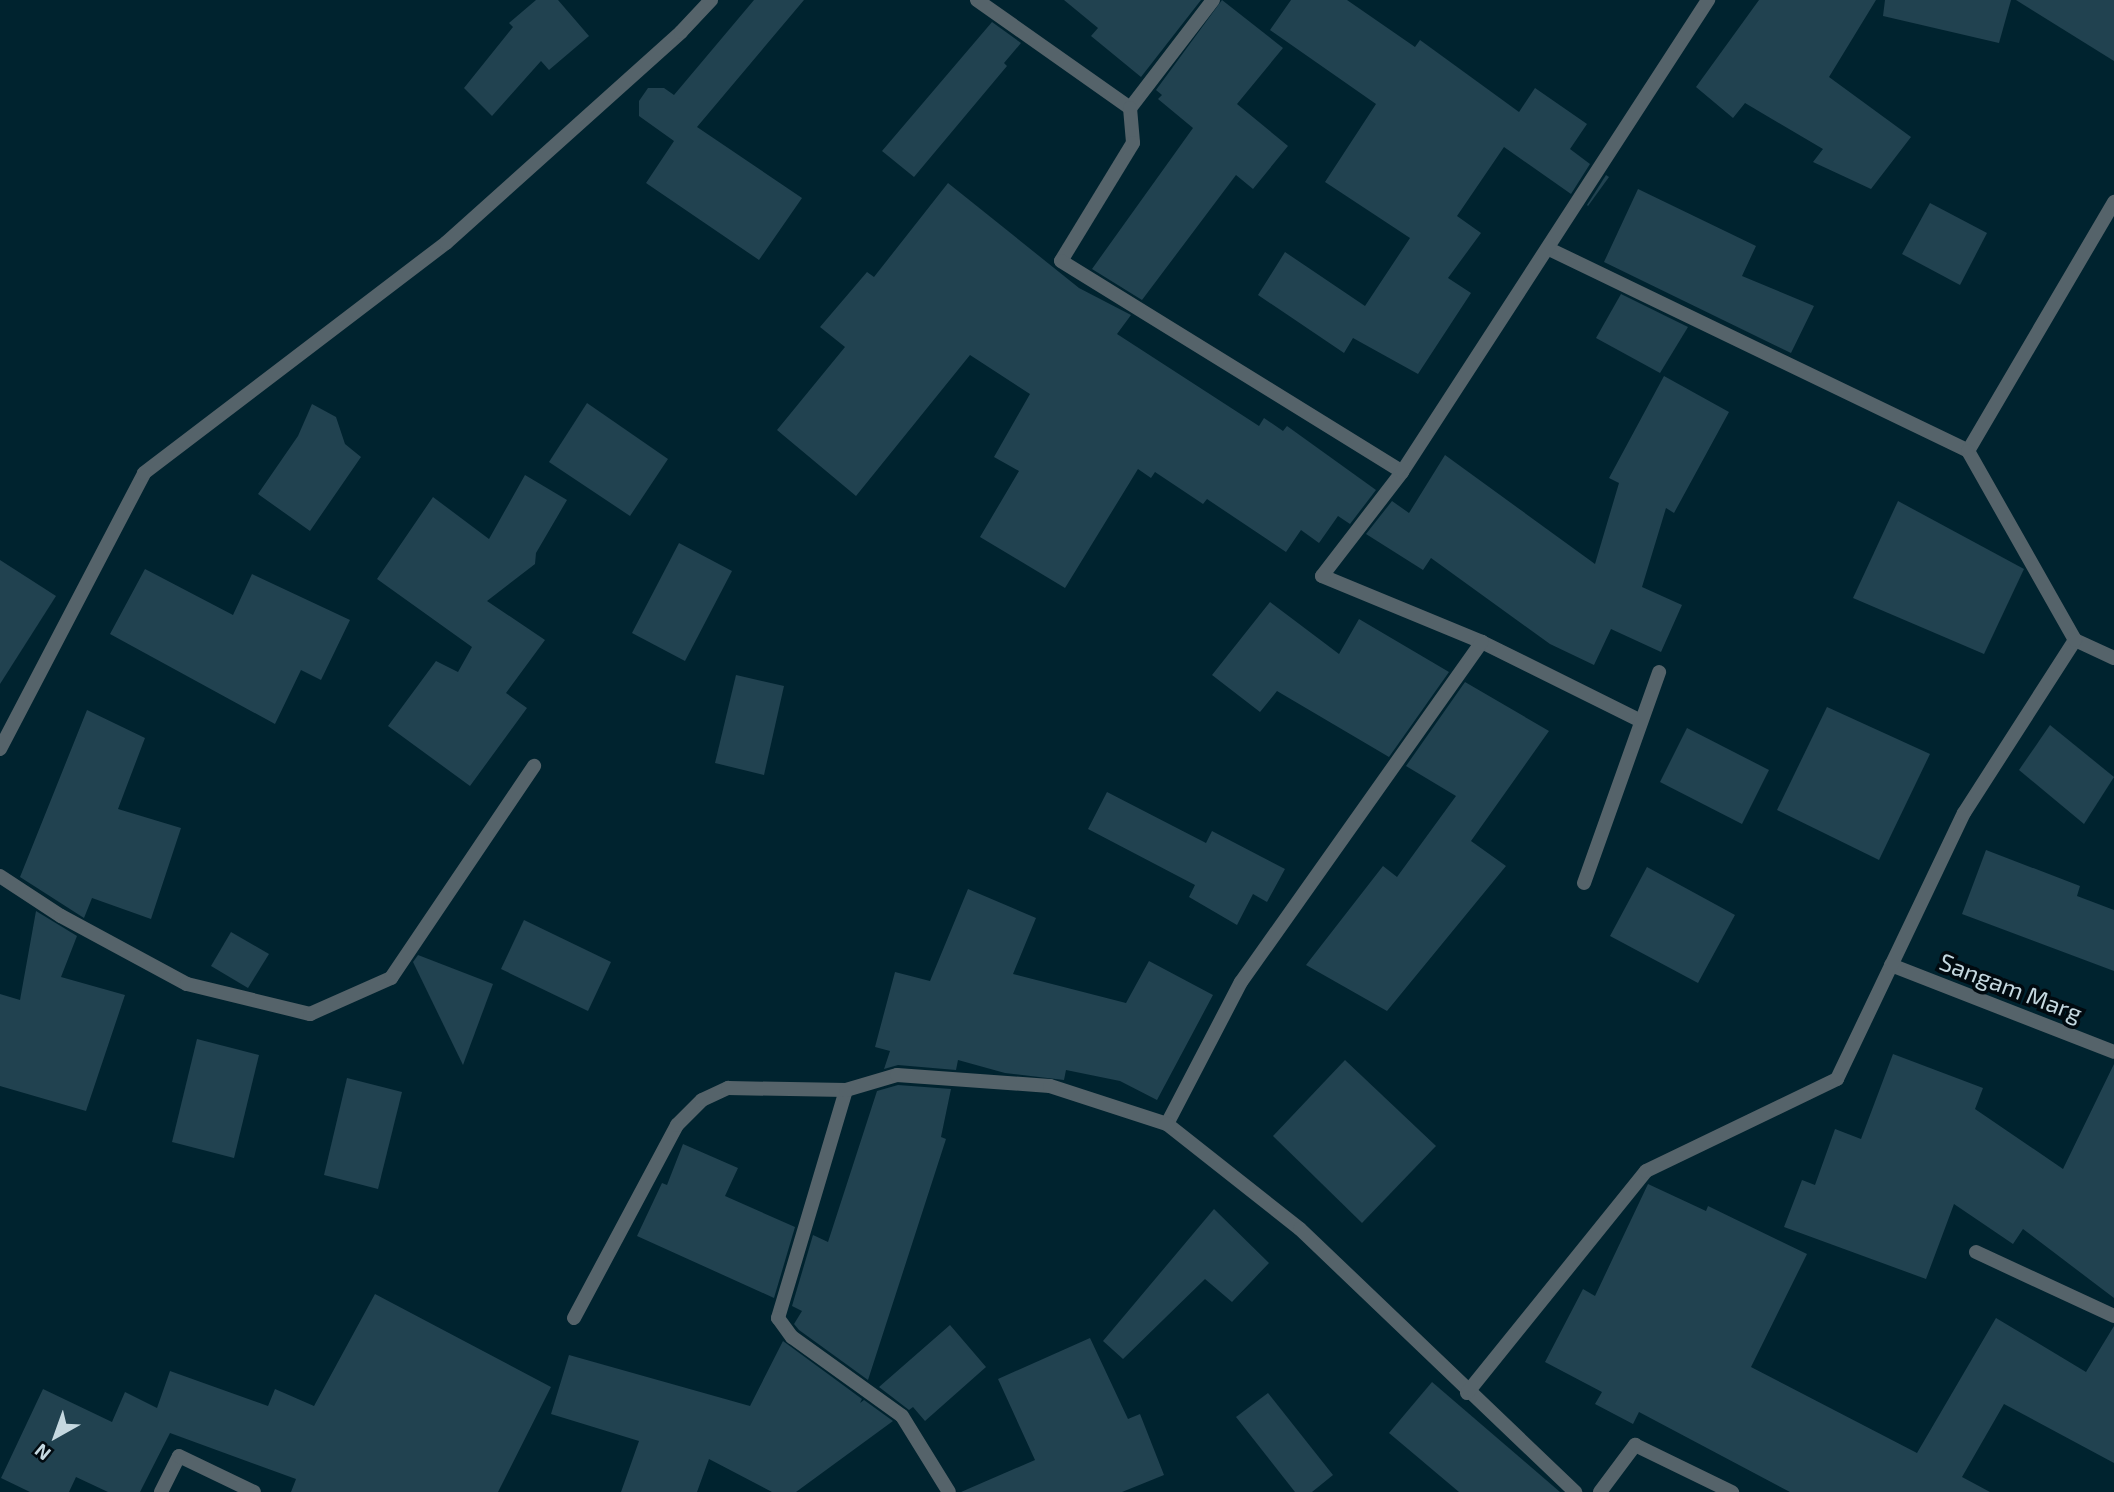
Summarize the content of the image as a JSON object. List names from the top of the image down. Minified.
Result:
{"streets":{"street":["Sangam Marg"]},"north":"bottom left"}
